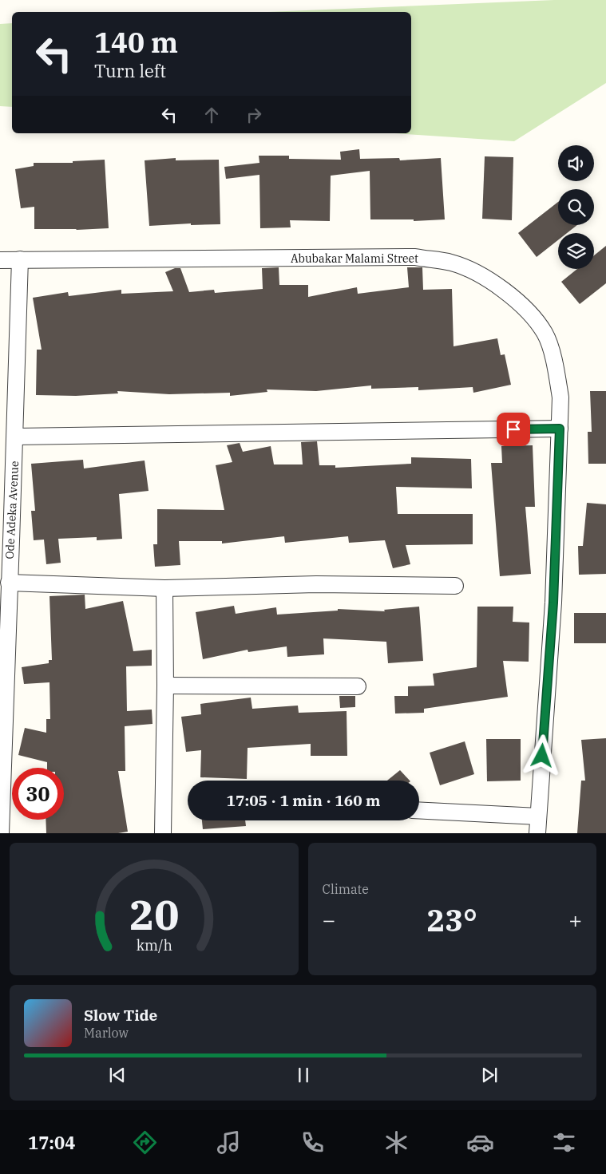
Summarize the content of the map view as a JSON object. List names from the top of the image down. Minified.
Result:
{"streets":{"street":["Abubakar Malami Street","Ode Adeka Avenue"]},"crossings":[["Abubakar Malami Street","Ode Adeka Avenue"]],"page":{"turn":["140 m","Turn left"],"limit":"30","trip":"17:05 · 1 min · 160 m","tile":"Climate","heat":["−","23°","+"],"song":["Slow Tide","Marlow"],"tabs":"17:04","gauge":["20","km/h"]}}
